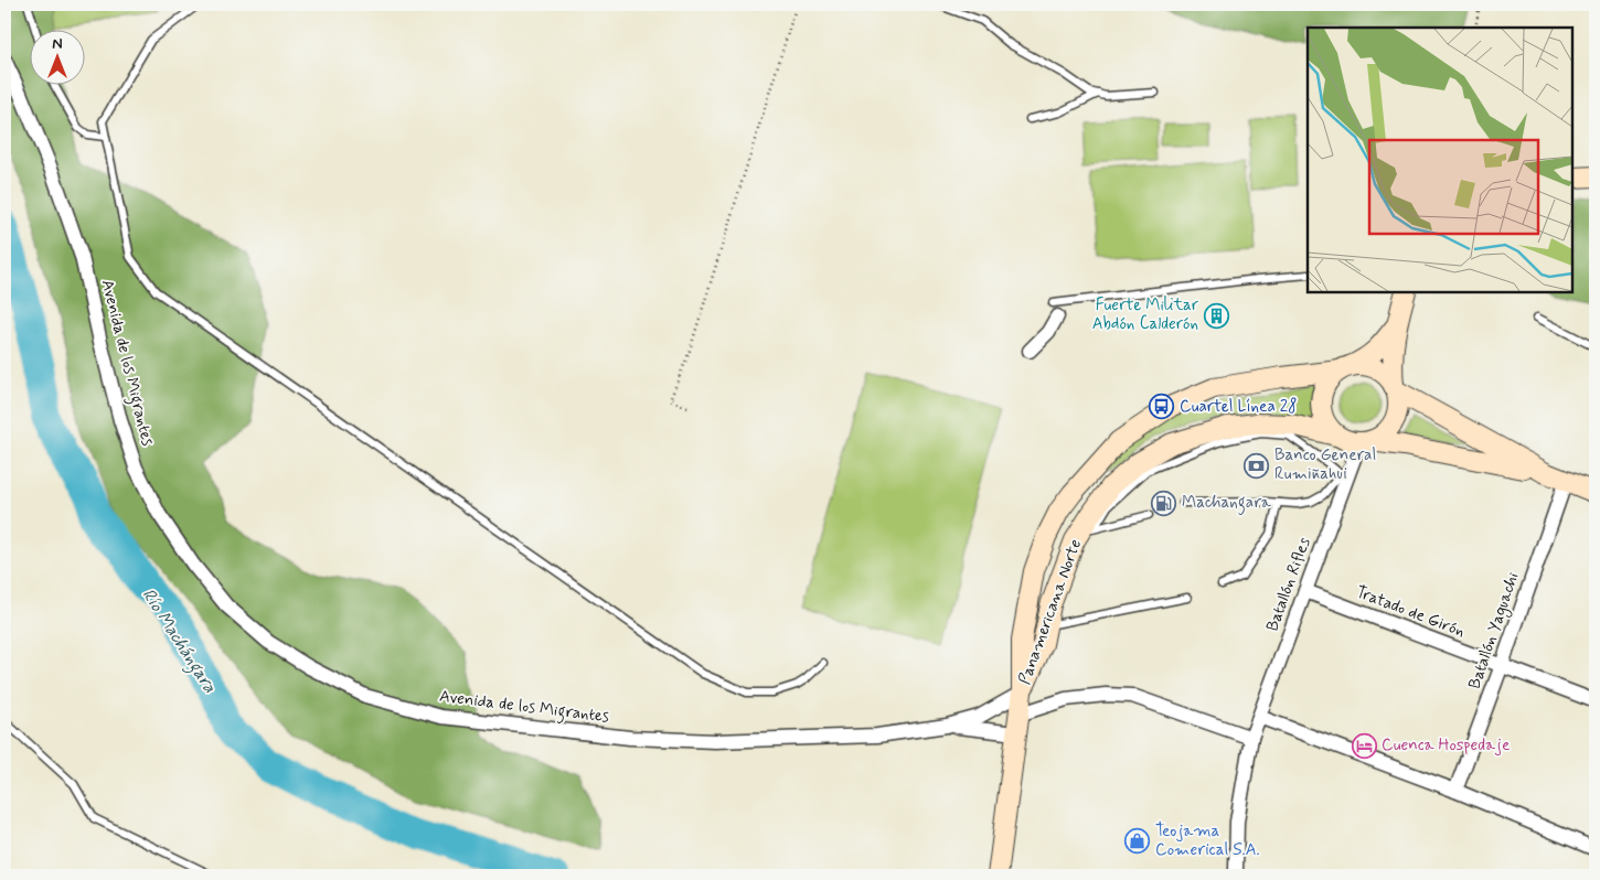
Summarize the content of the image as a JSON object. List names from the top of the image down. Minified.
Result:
{"streets":{"main road":["Panamericana Norte"],"street":["Avenida de los Migrantes","Batallón Rifles","Tratado de Girón","Batallón Yaguachi"]},"crossings":[["Batallón Rifles","Panamericana Norte"],["Batallón Rifles","Tratado de Girón"],["Panamericana Norte","Batallón Yaguachi"],["Tratado de Girón","Batallón Yaguachi"]],"water":["Río Machángara"],"places":{"building":["Fuerte Militar Abdón Calderón"],"bus stop":["Cuartel Línea 28"],"bank":["Banco General Rumiñahui"],"fuel station":["Machangara"],"hotel":["Cuenca Hospedaje"],"shop":["Teojama Comerical S.A."]},"north":"top"}
